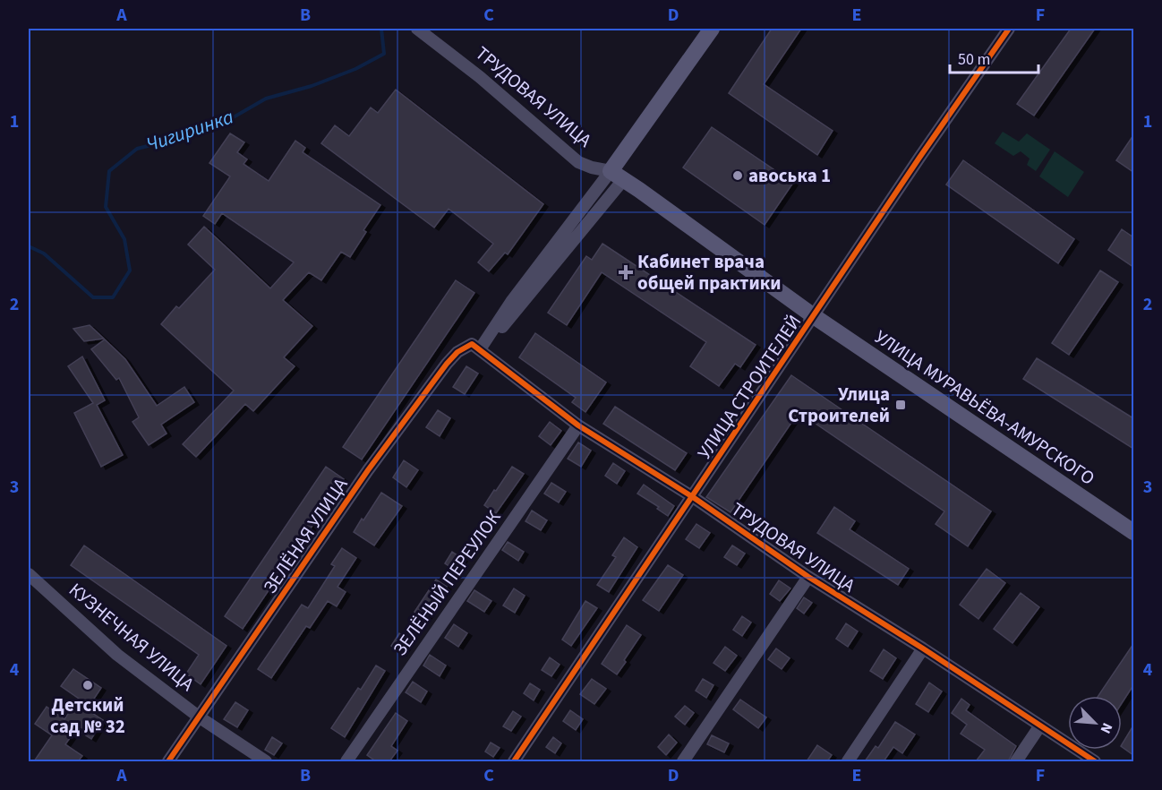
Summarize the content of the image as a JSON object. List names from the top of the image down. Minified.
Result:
{"streets":{"street":["ТРУДОВАЯ УЛИЦА","УЛИЦА СТРОИТЕЛЕЙ","УЛИЦА МУРАВЬЁВА-АМУРСКОГО","ЗЕЛЁНАЯ УЛИЦА","ЗЕЛЁНЫЙ ПЕРЕУЛОК","КУЗНЕЧНАЯ УЛИЦА"]},"crossings":[["ТРУДОВАЯ УЛИЦА","УЛИЦА СТРОИТЕЛЕЙ"],["ТРУДОВАЯ УЛИЦА","УЛИЦА МУРАВЬЁВА-АМУРСКОГО"],["ТРУДОВАЯ УЛИЦА","ЗЕЛЁНАЯ УЛИЦА"],["ТРУДОВАЯ УЛИЦА","ЗЕЛЁНЫЙ ПЕРЕУЛОК"],["УЛИЦА СТРОИТЕЛЕЙ","УЛИЦА МУРАВЬЁВА-АМУРСКОГО"],["ЗЕЛЁНАЯ УЛИЦА","КУЗНЕЧНАЯ УЛИЦА"]],"water":["Чигиринка"],"places":{"other":["авоська 1","Детский сад № 32"],"health":["Кабинет врача общей практики"],"transit":["Улица Строителей"]},"scale_bar":"50 m","north":"bottom right","grid":{"columns":["A","B","C","D","E","F"],"rows":["1","2","3","4"]}}
